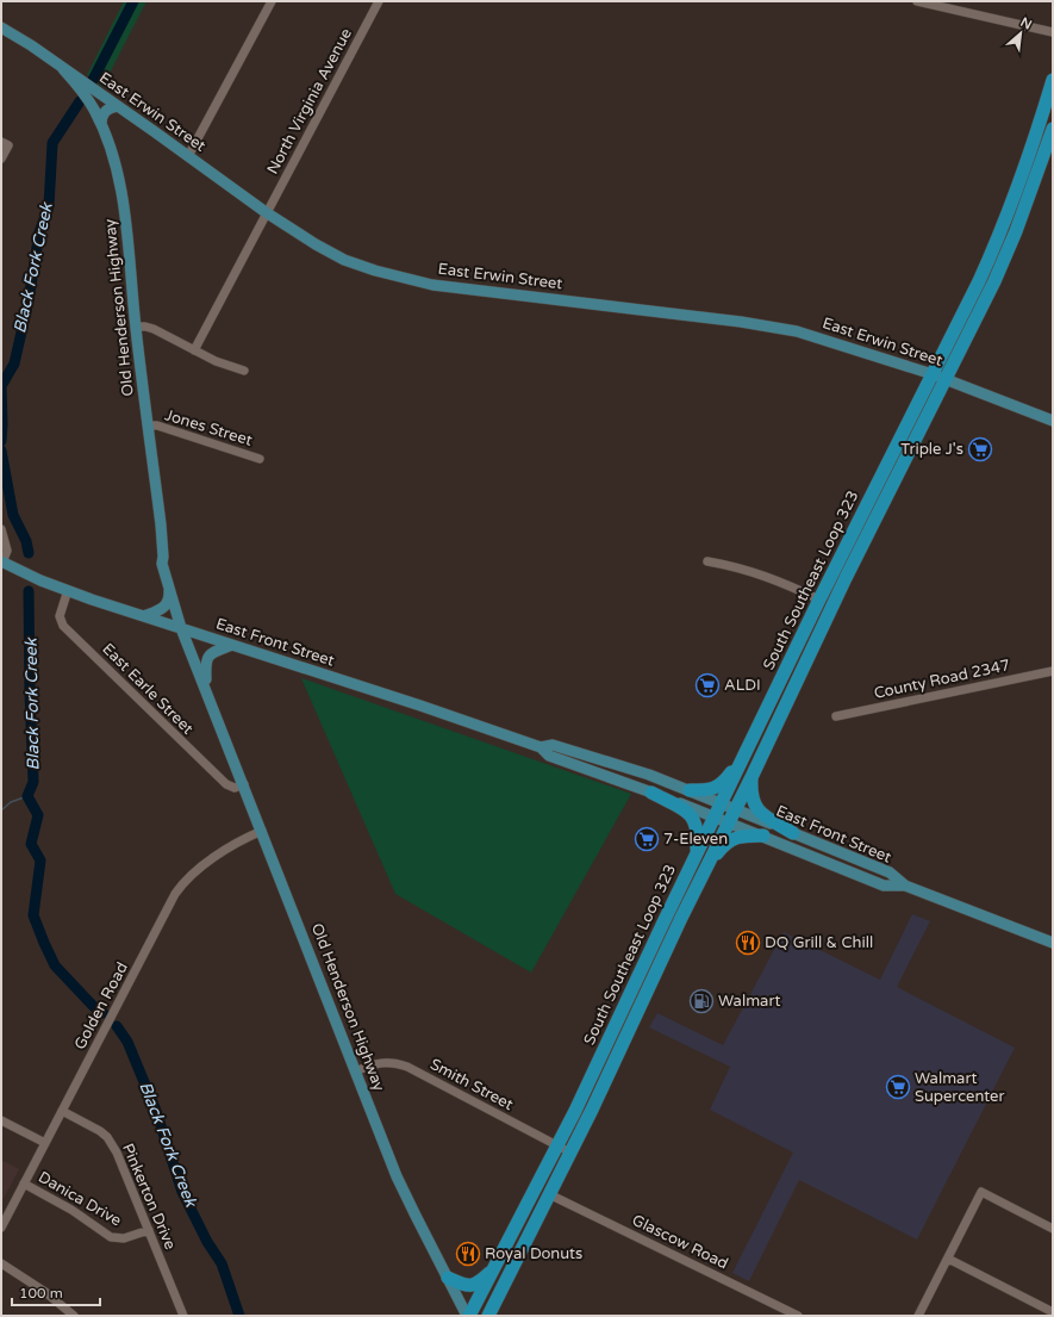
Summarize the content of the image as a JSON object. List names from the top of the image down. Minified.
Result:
{"streets":{"highway":["South Southeast Loop 323"],"main road":["East Erwin Street","Old Henderson Highway","East Front Street"],"street":["North Virginia Avenue","Jones Street","County Road 2347","East Earle Street","Golden Road","Smith Street","Pinkerton Drive","Danica Drive","Glascow Road"]},"crossings":[["North Virginia Avenue","East Erwin Street"],["East Erwin Street","Old Henderson Highway"],["East Erwin Street","South Southeast Loop 323"],["Old Henderson Highway","Jones Street"],["Old Henderson Highway","South Southeast Loop 323"],["Old Henderson Highway","East Front Street"],["Old Henderson Highway","East Earle Street"],["Old Henderson Highway","Golden Road"],["Old Henderson Highway","Smith Street"],["South Southeast Loop 323","East Front Street"],["South Southeast Loop 323","Smith Street"],["South Southeast Loop 323","Glascow Road"],["East Front Street","East Earle Street"],["Golden Road","Pinkerton Drive"],["Golden Road","Danica Drive"],["Pinkerton Drive","Danica Drive"]],"water":["Black Fork Creek"],"places":{"supermarket":["Triple J's","ALDI","7-Eleven","Walmart Supercenter"],"restaurant":["DQ Grill & Chill","Royal Donuts"],"fuel station":["Walmart"]},"scale_bar":"100 m","north":"top right"}
